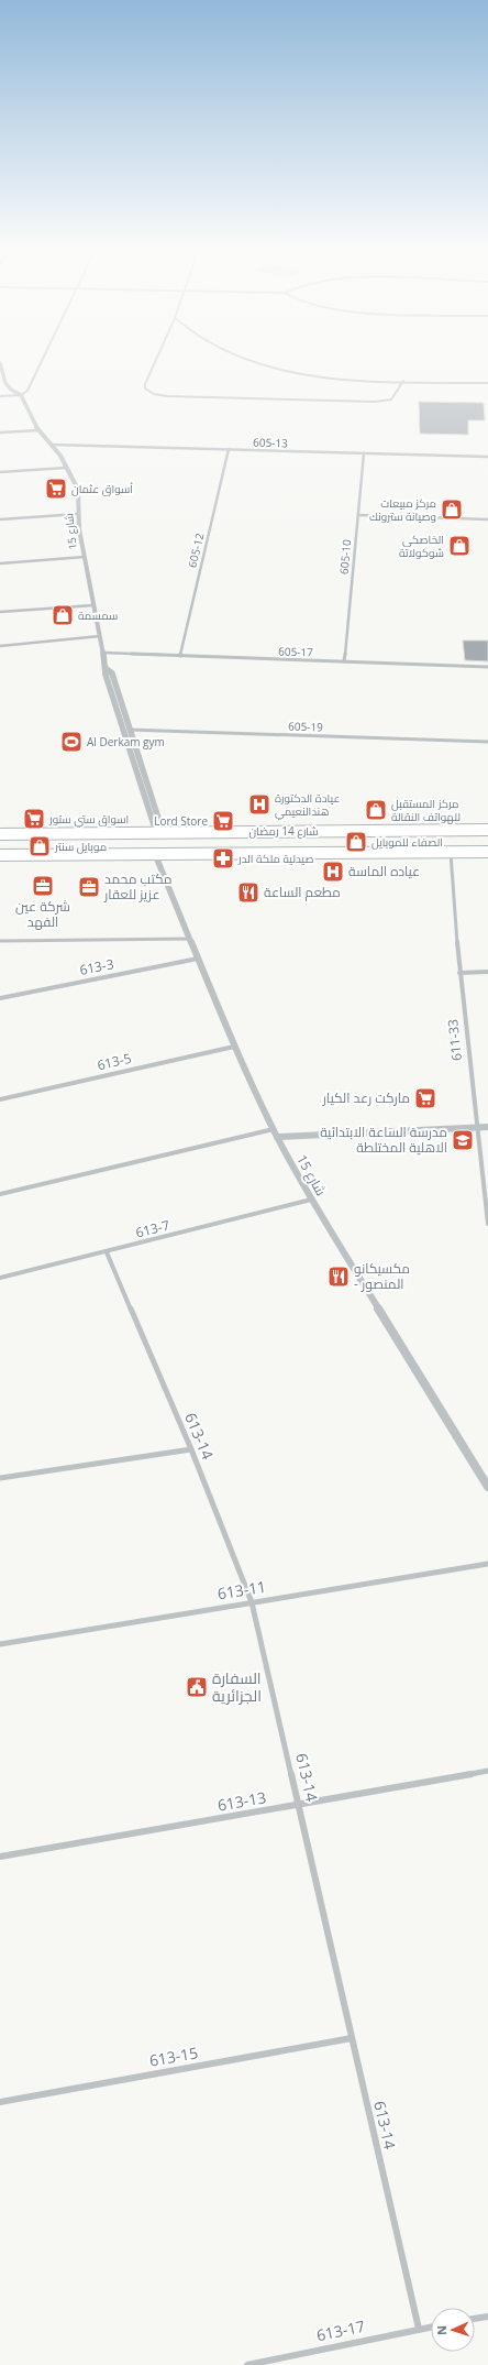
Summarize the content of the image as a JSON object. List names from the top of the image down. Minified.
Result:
{"streets":{"main road":["شارع 14 رمضان"],"street":["605-13","شارع 15","605-12","605-10","605-17","605-19","613-3","611-33","613-5","613-7","613-14","613-11","613-13","613-15","613-17"]},"crossings":[["605-13","شارع 15"],["605-13","605-12"],["605-13","605-10"],["شارع 15","605-17"],["شارع 15","605-19"],["شارع 15","شارع 14 رمضان"],["شارع 15","613-3"],["شارع 15","613-5"],["شارع 15","613-7"],["605-12","605-17"],["605-10","605-17"],["شارع 14 رمضان","611-33"],["613-7","613-14"],["613-14","613-11"],["613-14","613-13"],["613-14","613-15"],["613-14","613-17"]],"places":{"supermarket":["أسواق عثمان","اسواق ستي ستور","Lord Store","ماركت رعد الكيار"],"shop":["مركز مبيعات وصيانة سترونك","الخاصكي شوكولاتة","سمسمة","مركز المستقبل للهواتف النقالة","الصفاء للموبايل","موبايل سنتر"],"sports":["Al Derkam gym"],"hospital":["عيادة الدكتورة هندالنعيمي","عياده الماسة"],"pharmacy":["صيدلية ملكة الدر"],"office":["شركة عين الفهد","مكتب محمد عزيز للعقار"],"restaurant":["مطعم الساعة","مكسيكانو - المنصور"],"school or university":["مدرسة الساعة الابتدائية الاهلية المختلطة"],"public building":["السفارة الجزائرية"]},"north":"left"}
